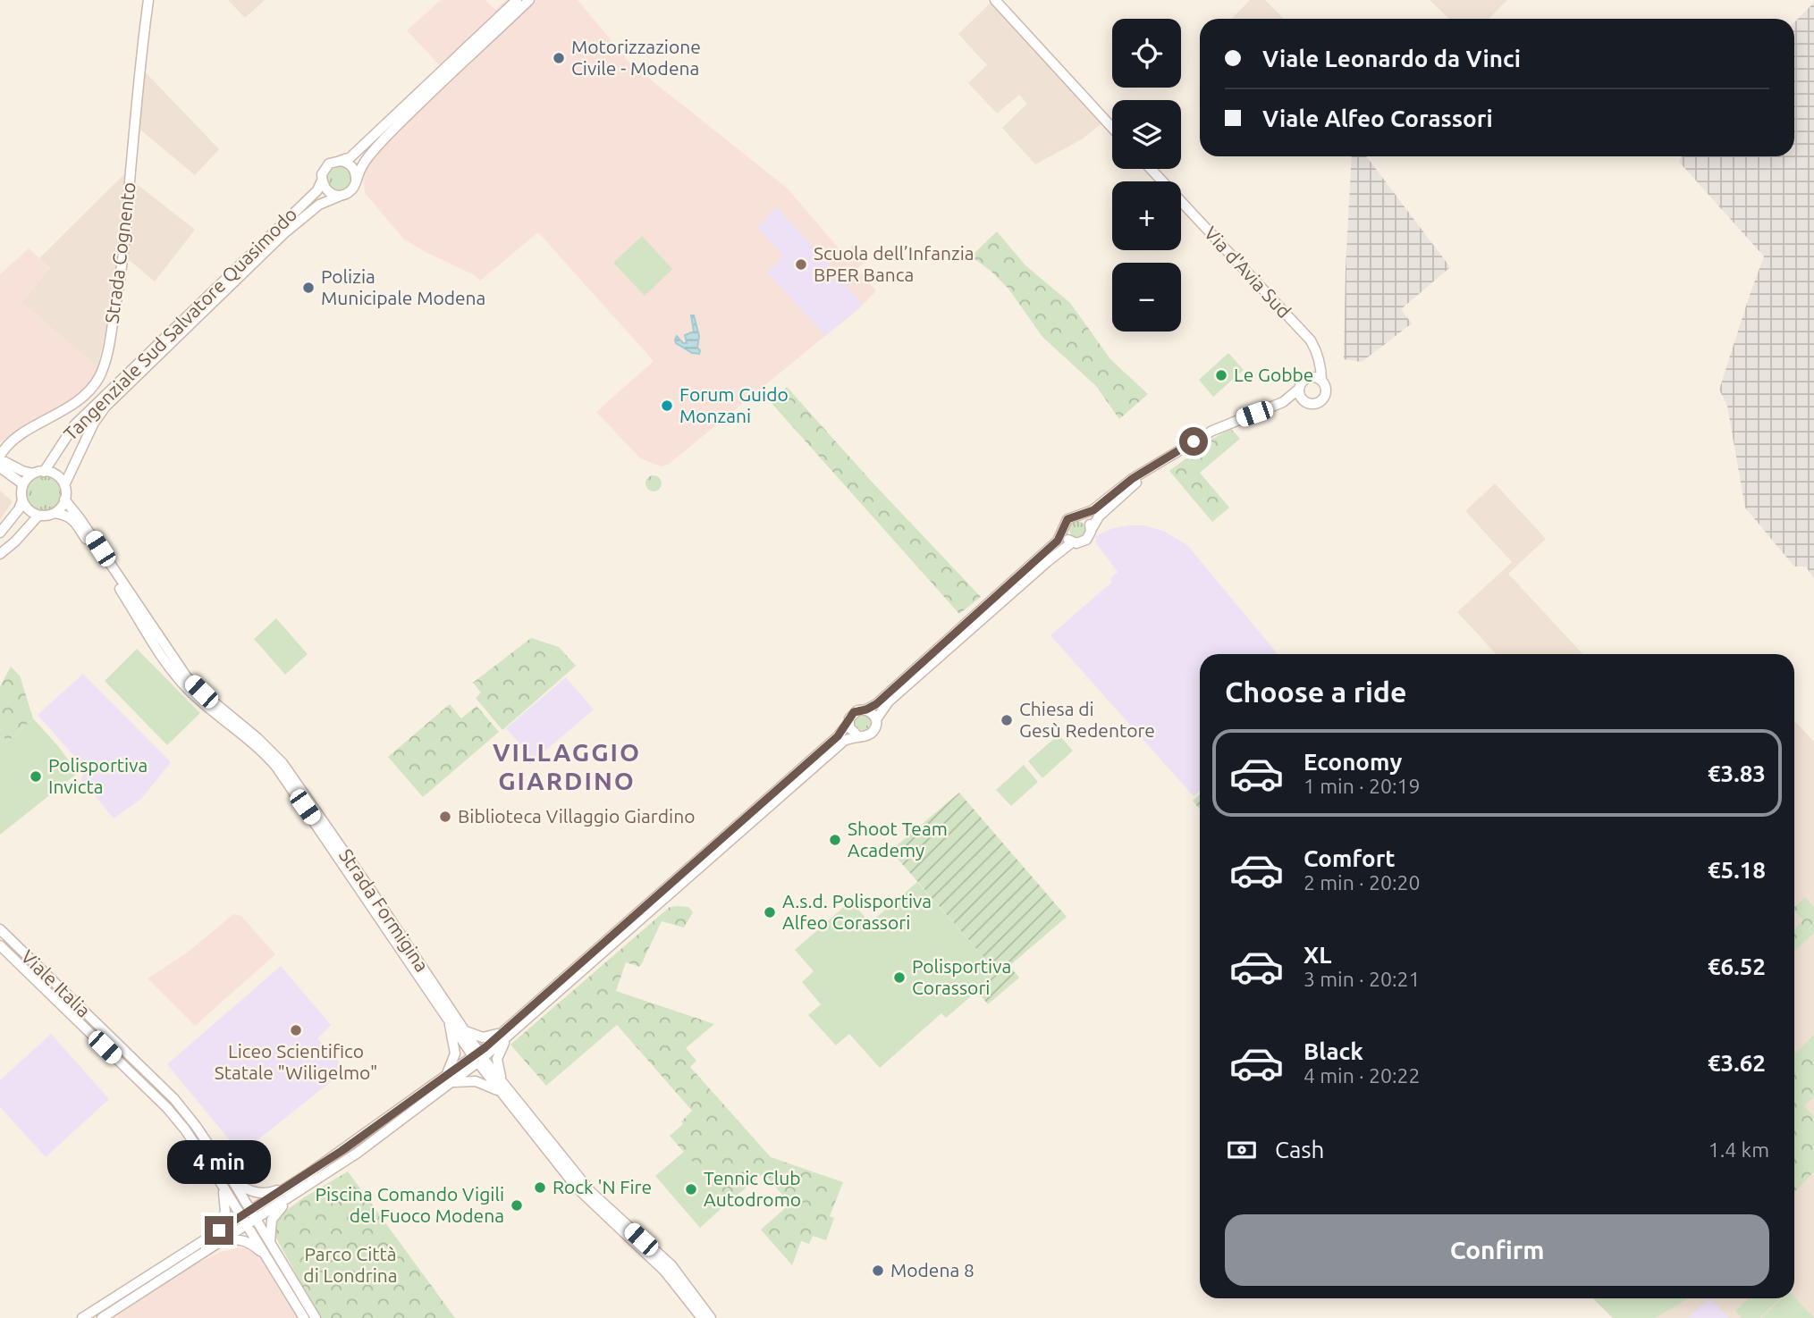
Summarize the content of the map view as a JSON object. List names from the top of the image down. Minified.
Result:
{"streets":{"street":["Strada Cognento","Via d'Avia Sud","Tangenziale Sud Salvatore Quasimodo","Strada Formigina","Viale Italia"]},"crossings":[["Tangenziale Sud Salvatore Quasimodo","Strada Formigina"]],"districts":["VILLAGGIO GIARDINO"],"parks":["Parco Città di Londrina"],"places":["Motorizzazione Civile - Modena","Scuola dell’Infanzia BPER Banca","Polizia Municipale Modena","Le Gobbe","Forum Guido Monzani","Chiesa di Gesù Redentore","Polisportiva Invicta","Biblioteca Villaggio Giardino","Shoot Team Academy","A.s.d. Polisportiva Alfeo Corassori","Polisportiva Corassori","Liceo Scientifico Statale \"Wiligelmo\"","Rock 'N Fire","Tennic Club Autodromo","Piscina Comando Vigili del Fuoco Modena","Modena 8"],"page":{"map_buttons":["+","−"],"banner":["Viale Leonardo da Vinci","Viale Alfeo Corassori"],"heading":"Choose a ride","list":[{"name":"Economy","note":"1 min · 20:19","value":"€3.83"},{"name":"Comfort","note":"2 min · 20:20","value":"€5.18"},{"name":"XL","note":"3 min · 20:21","value":"€6.52"},{"name":"Black","note":"4 min · 20:22","value":"€3.62"}],"pay":["Cash","1.4 km"],"bubble":"4 min","buttons":"Confirm"}}
